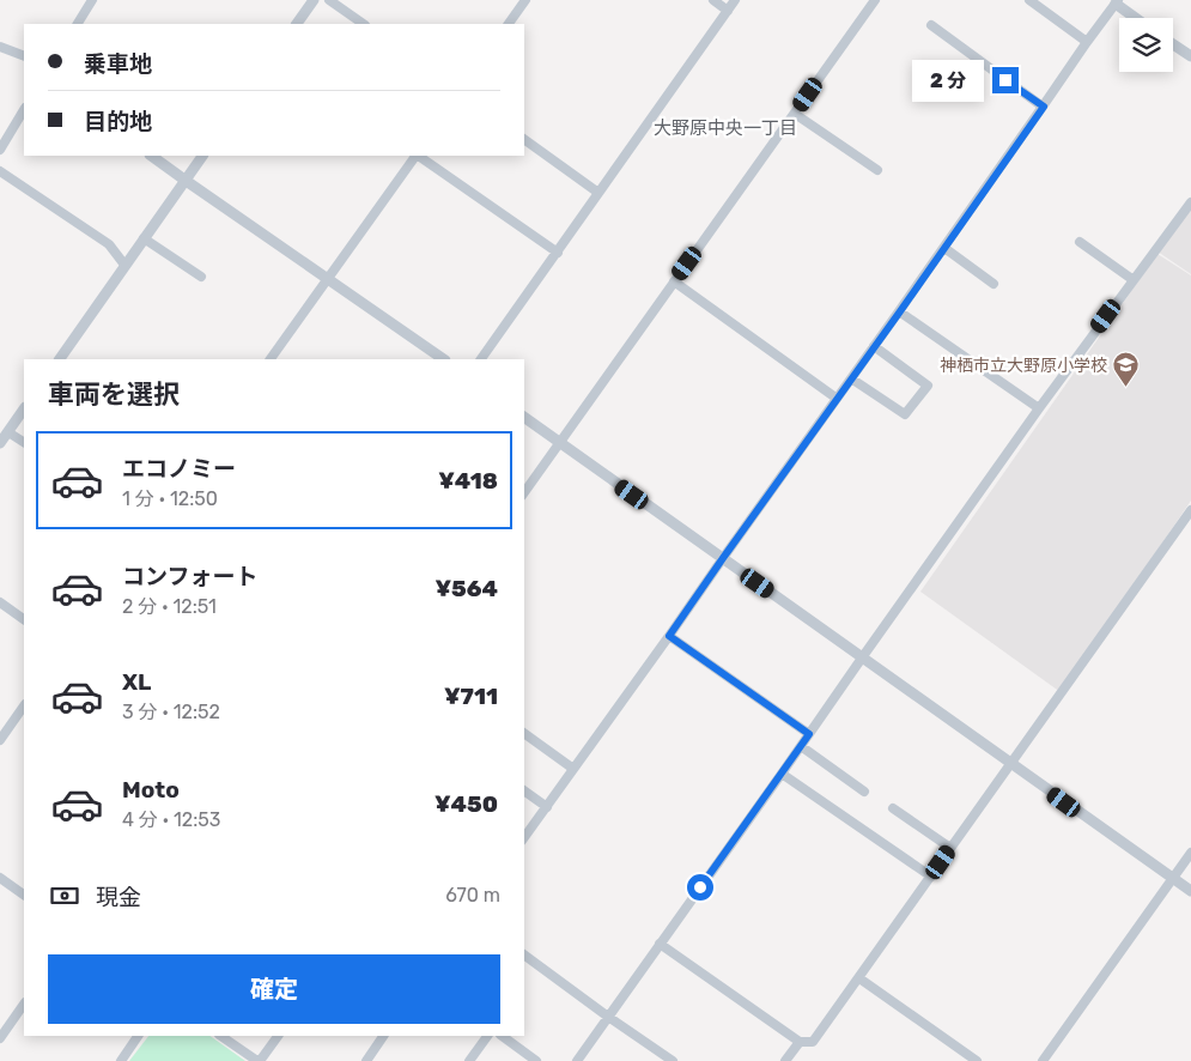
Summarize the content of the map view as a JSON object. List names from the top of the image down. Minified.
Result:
{"districts":["大野原中央一丁目"],"places":{"school or university":["神栖市立大野原小学校"]},"page":{"banner":["乗車地","目的地"],"bubble":"2 分","heading":"車両を選択","list":[{"name":"エコノミー","note":"1 分 · 12:50","value":"¥418"},{"name":"コンフォート","note":"2 分 · 12:51","value":"¥564"},{"name":"XL","note":"3 分 · 12:52","value":"¥711"},{"name":"Moto","note":"4 分 · 12:53","value":"¥450"}],"pay":["現金","670 m"],"buttons":"確定"}}
